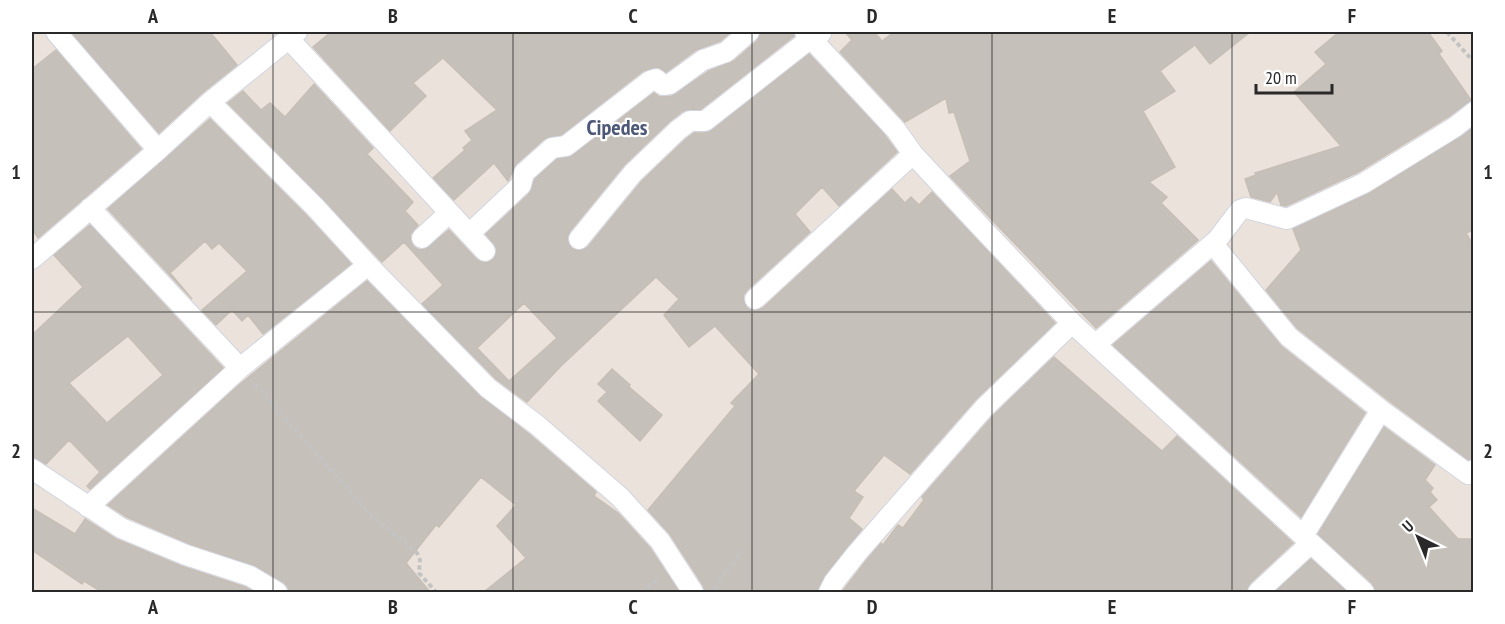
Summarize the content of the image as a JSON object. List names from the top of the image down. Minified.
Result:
{"districts":["Cipedes"],"scale_bar":"20 m","north":"top left","grid":{"columns":["A","B","C","D","E","F"],"rows":["1","2"]}}
